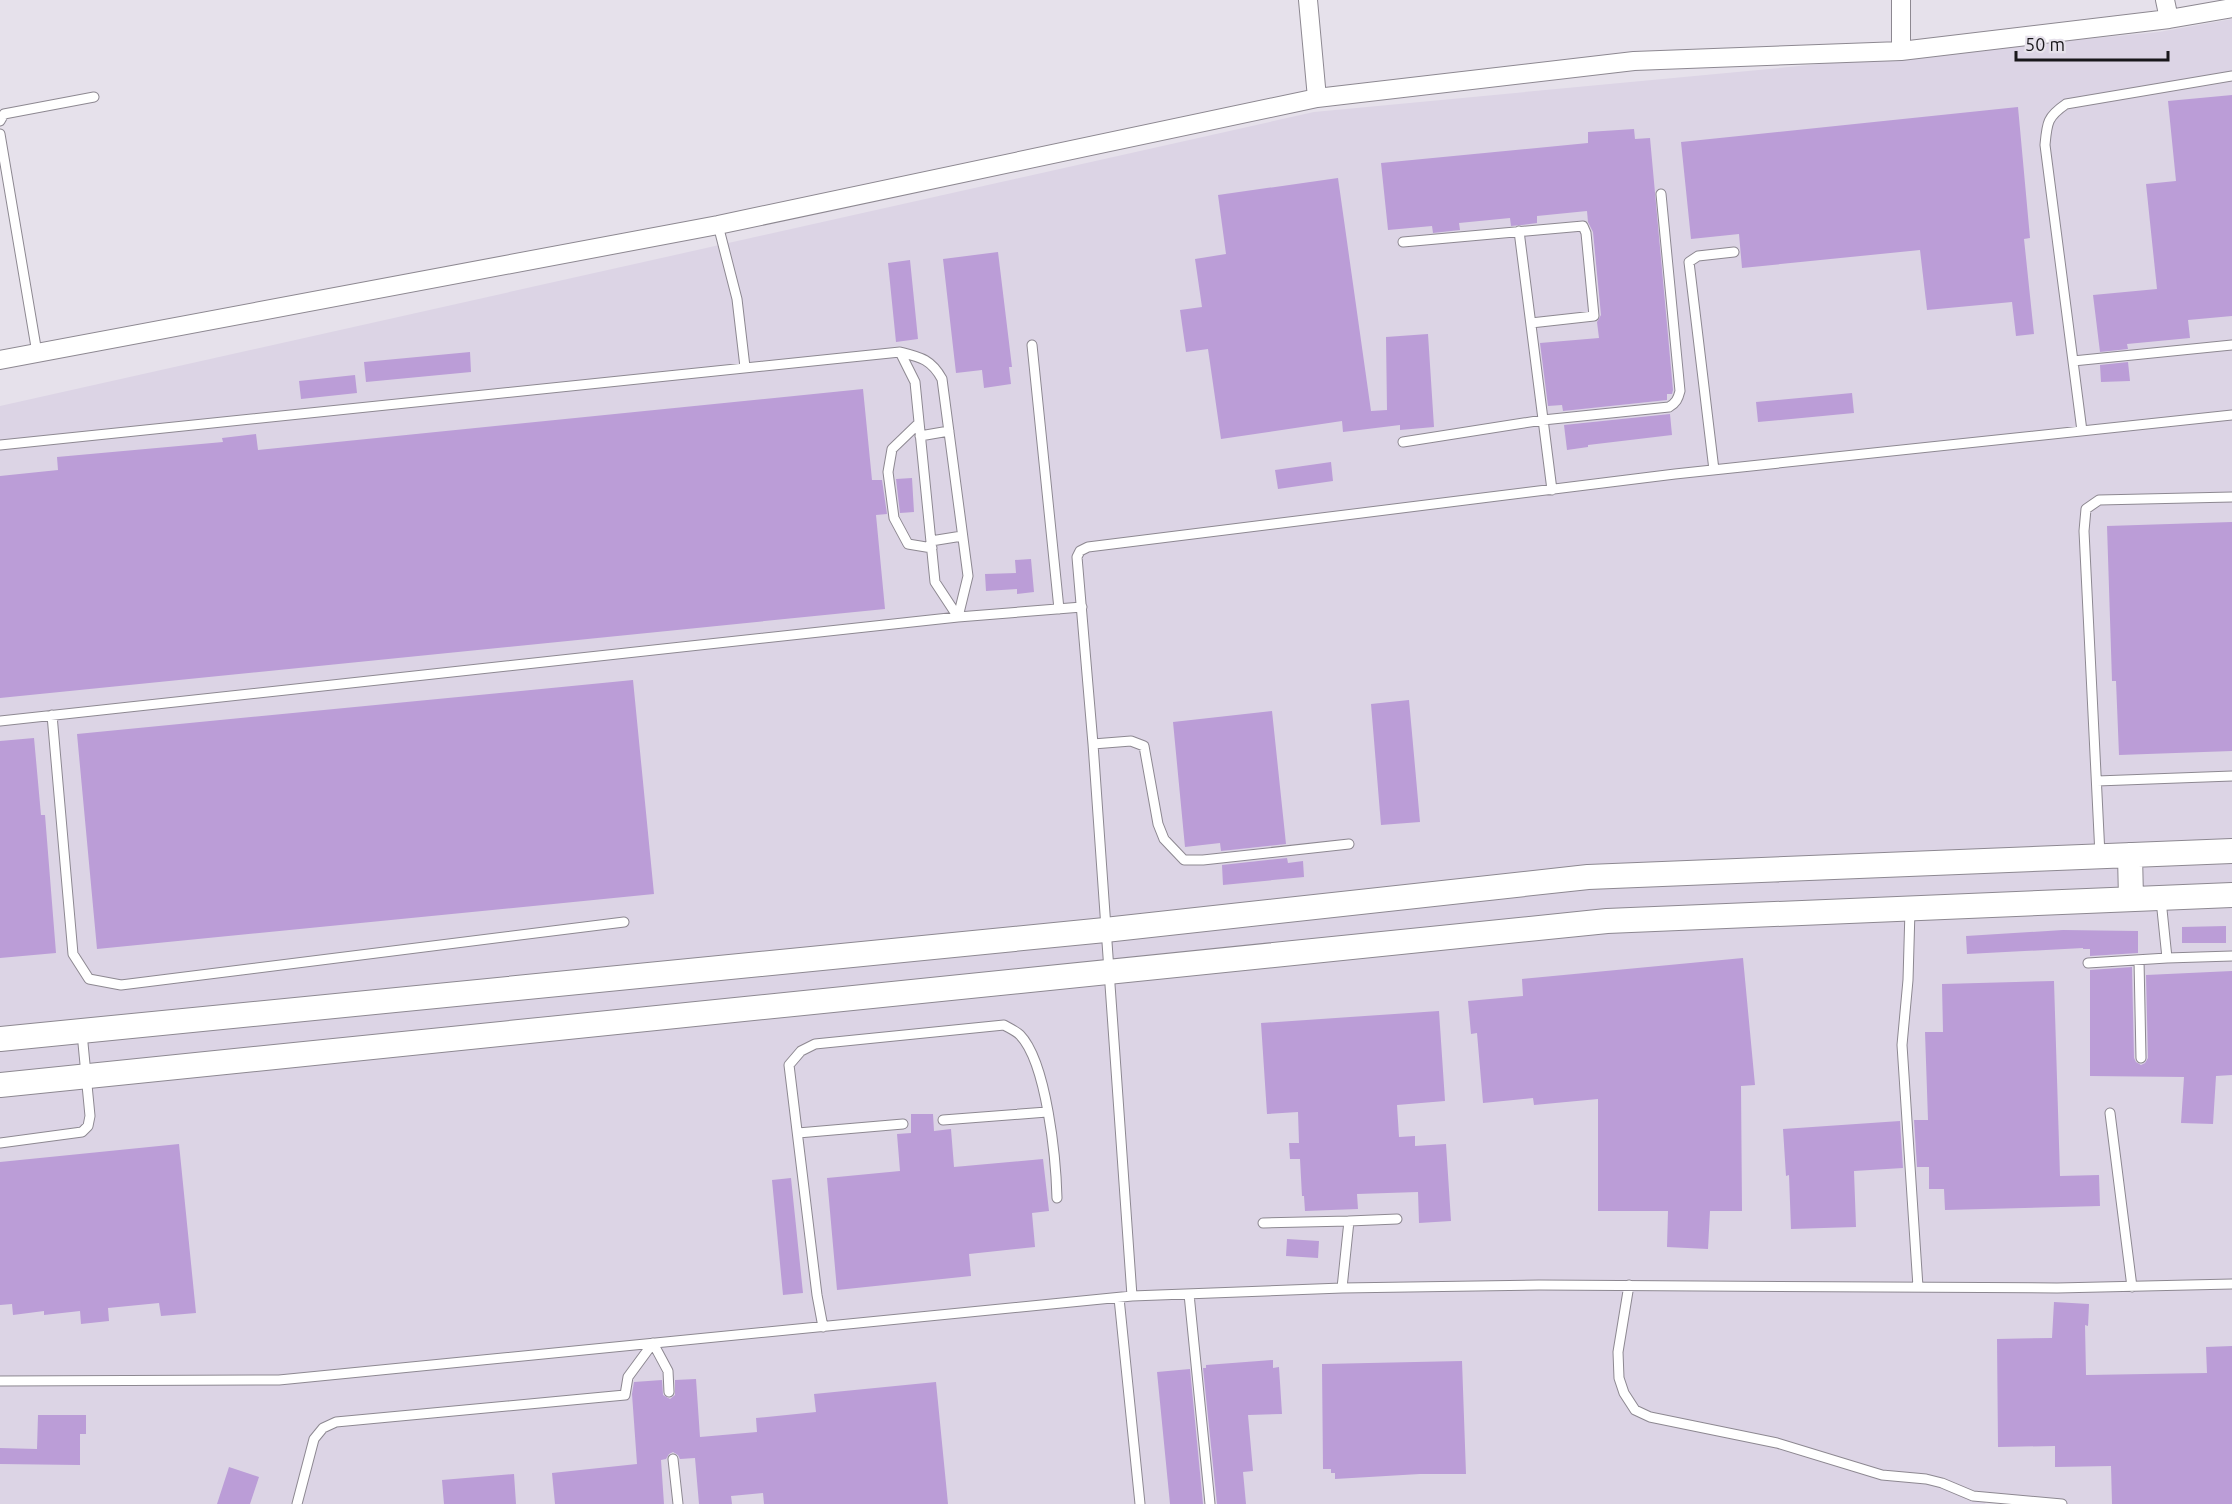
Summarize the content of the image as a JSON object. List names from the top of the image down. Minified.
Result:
{"scale_bar":"50 m"}
